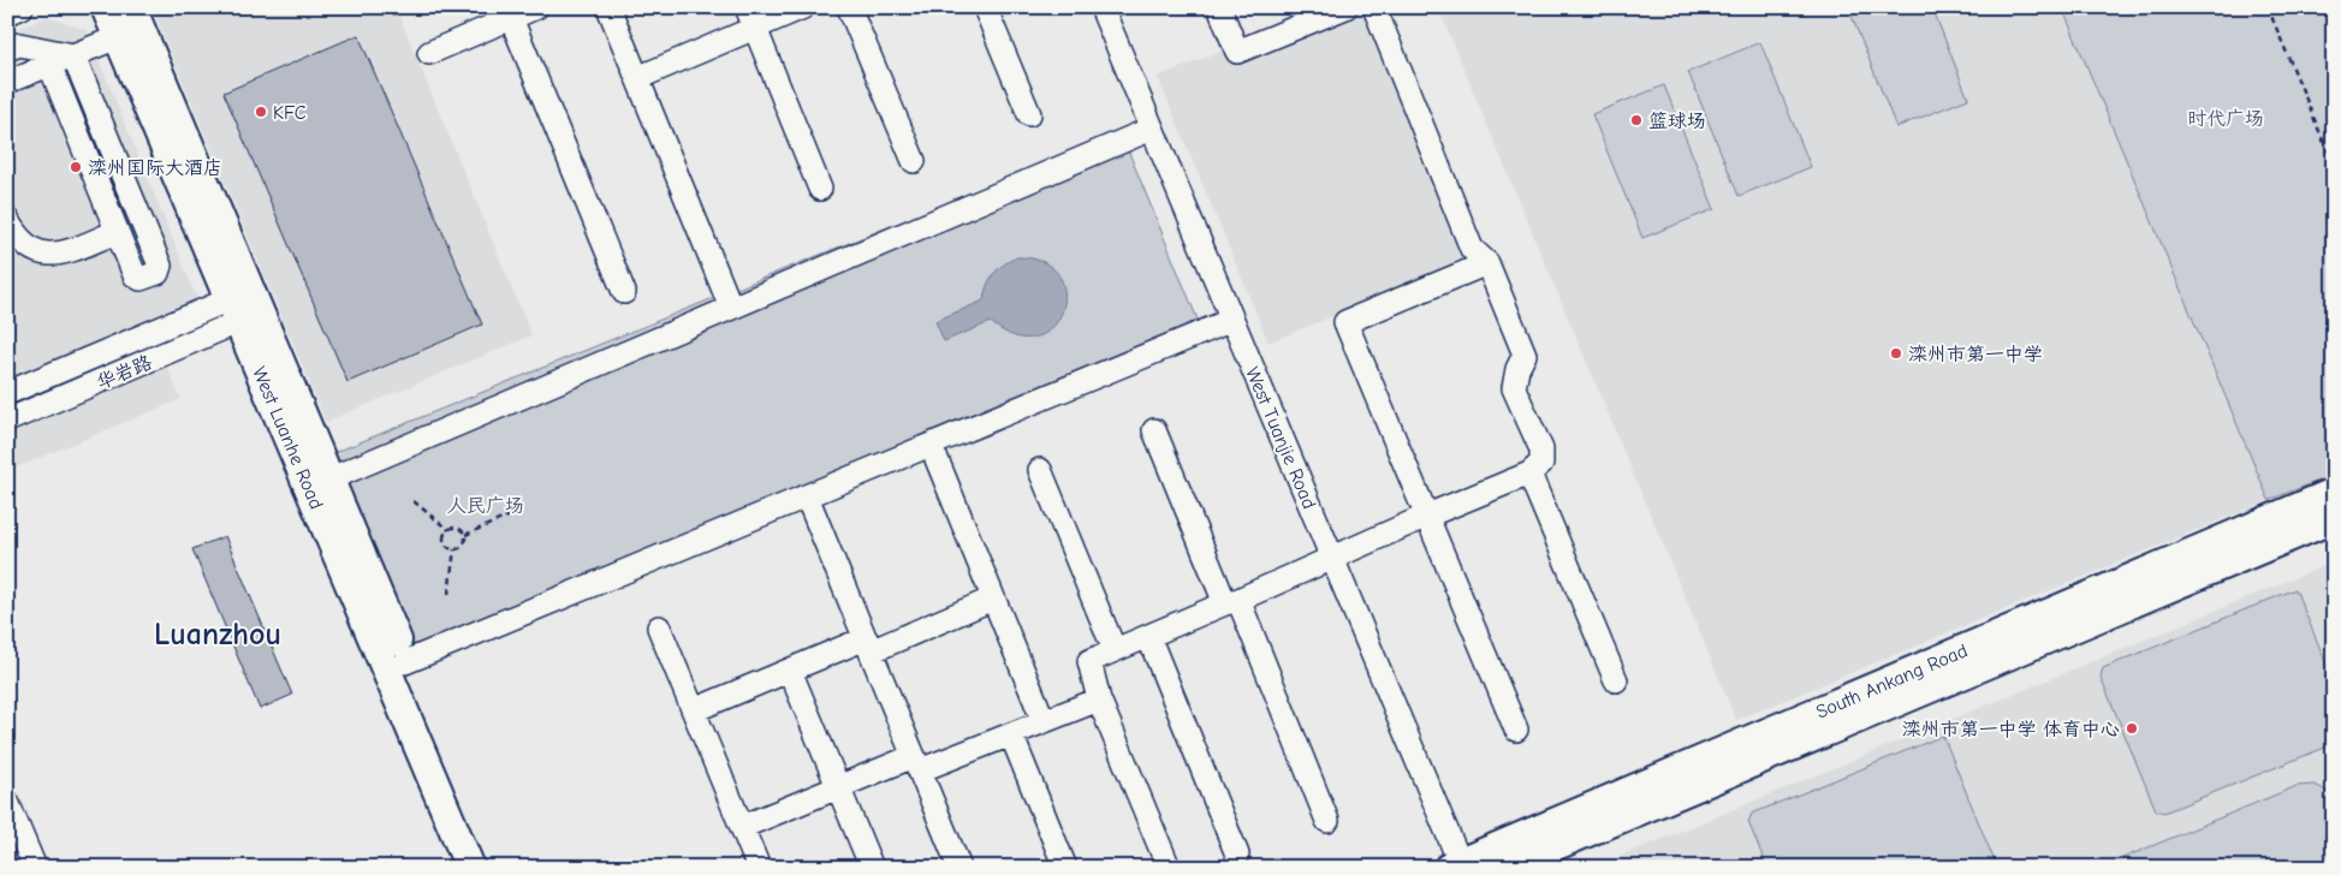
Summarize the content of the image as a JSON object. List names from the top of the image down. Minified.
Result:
{"streets":{"main road":["West Luanhe Road","South Ankang Road"],"street":["华岩路","West Tuanjie Road"]},"crossings":[["华岩路","West Luanhe Road"],["West Tuanjie Road","South Ankang Road"]],"districts":["Luanzhou"],"parks":["时代广场","人民广场"],"places":["KFC","篮球场","滦州国际大酒店","滦州市第一中学","滦州市第一中学 体育中心"]}
